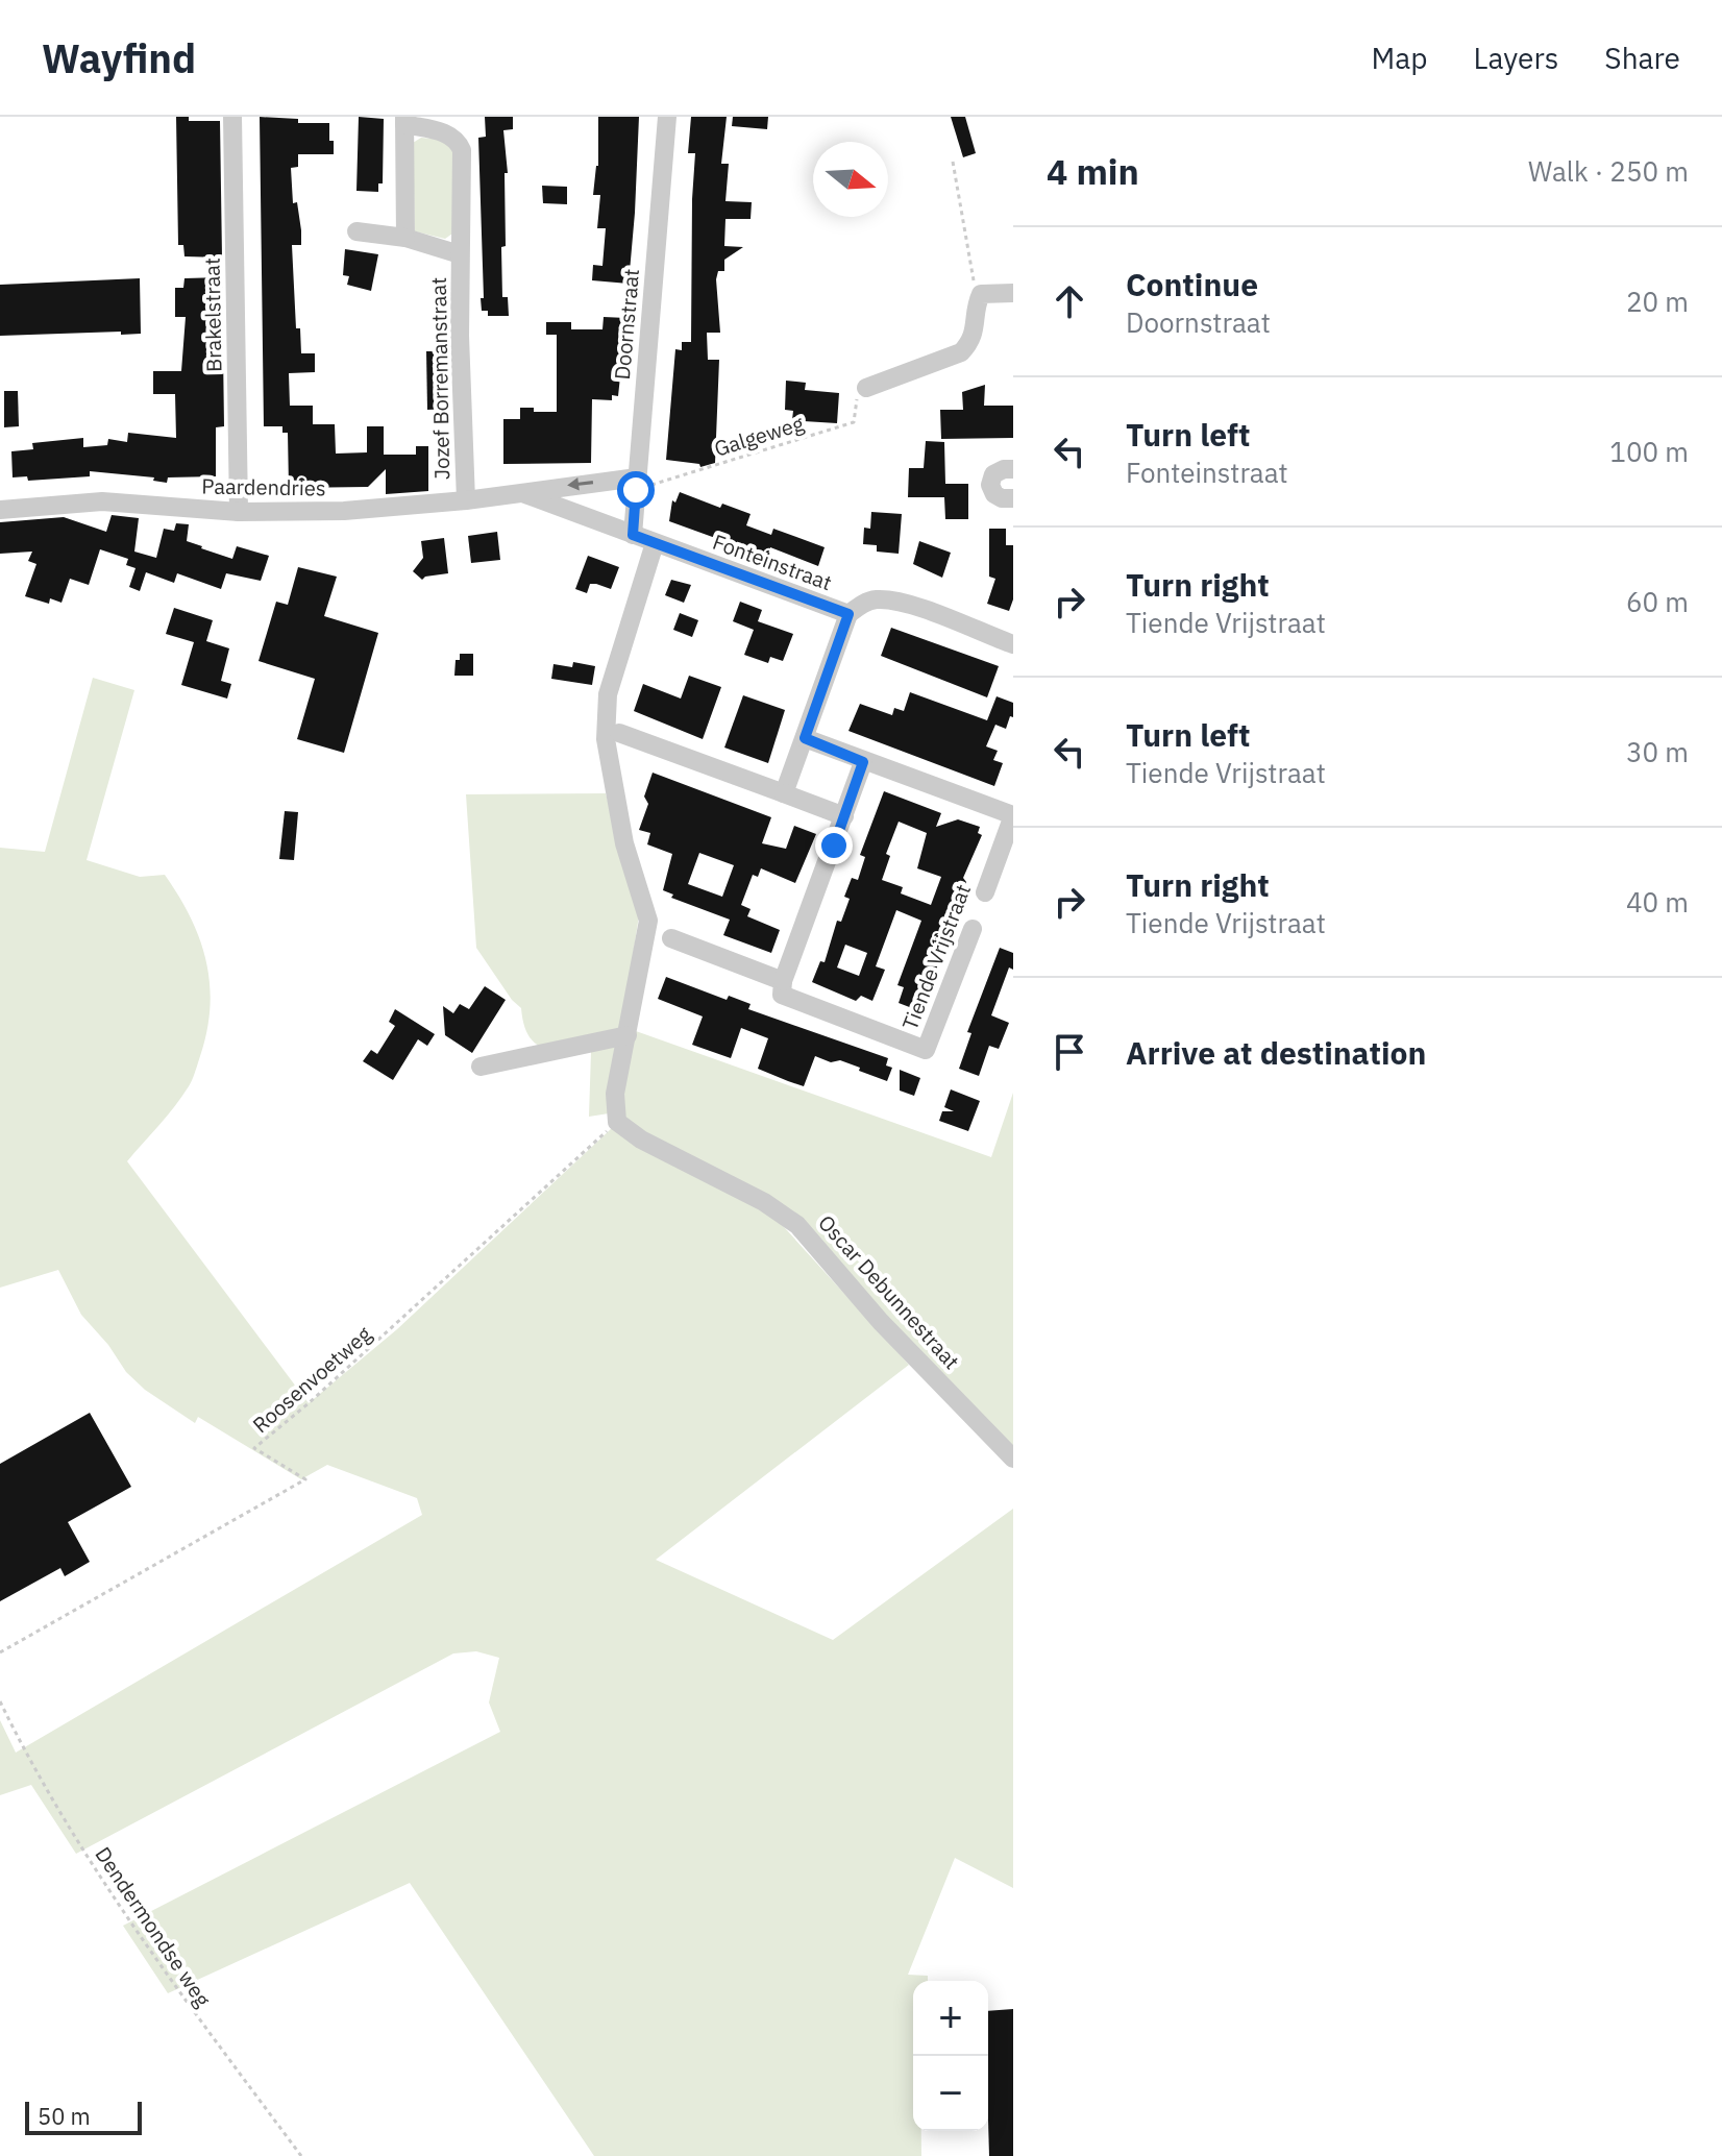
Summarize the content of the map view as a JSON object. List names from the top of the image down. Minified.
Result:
{"streets":{"street":["Brakelstraat","Doornstraat","Jozef Borremanstraat","Paardendries","Fonteinstraat","Tiende Vrijstraat","Oscar Debunnestraat"],"path":["Galgeweg","Roosenvoetweg","Dendermondse weg"]},"crossings":[["Brakelstraat","Paardendries"],["Doornstraat","Galgeweg"],["Doornstraat","Paardendries"],["Jozef Borremanstraat","Paardendries"],["Galgeweg","Paardendries"],["Paardendries","Fonteinstraat"],["Oscar Debunnestraat","Roosenvoetweg"]],"scale_bar":"50 m","north":"right","page":{"header":"Wayfind","nav":["Map","Layers","Share"],"heading":["4 min","Walk · 250 m"],"list":[["Continue","Doornstraat","20 m"],["Turn left","Fonteinstraat","100 m"],["Turn right","Tiende Vrijstraat","60 m"],["Turn left","Tiende Vrijstraat","30 m"],["Turn right","Tiende Vrijstraat","40 m"],"Arrive at destination"],"map_buttons":["+","−"],"scale":"50 m"}}
